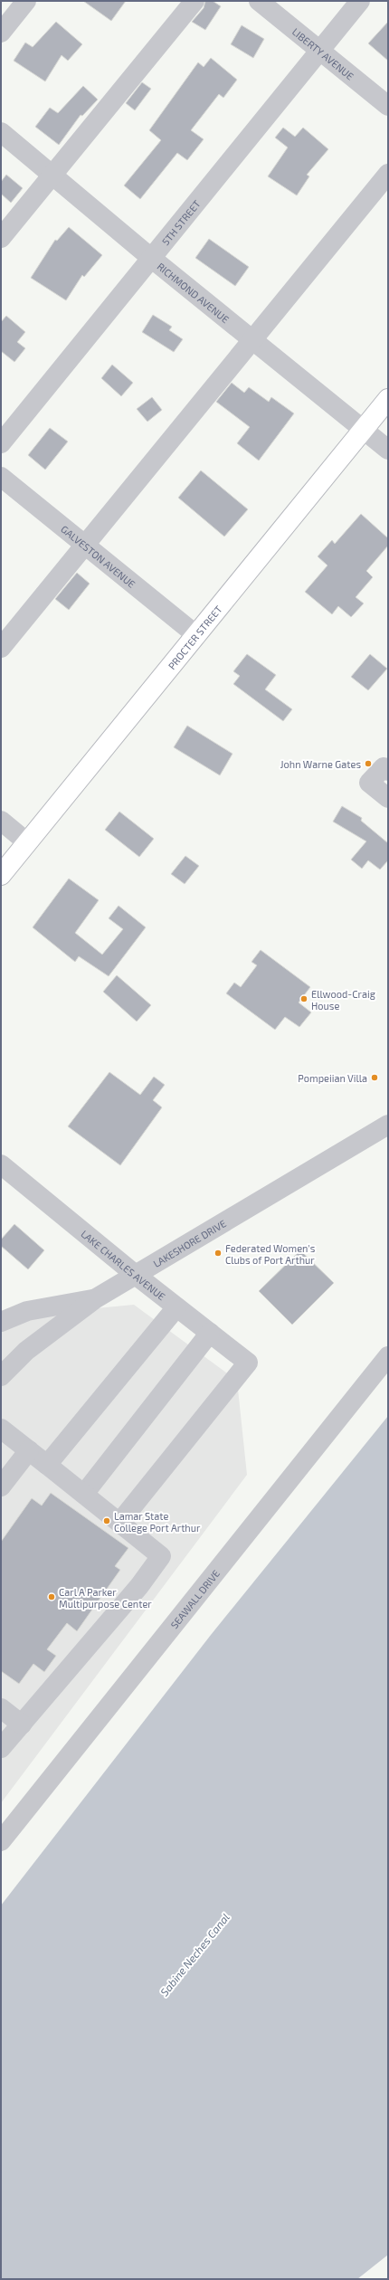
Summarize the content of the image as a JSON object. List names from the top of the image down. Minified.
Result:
{"streets":{"main road":["PROCTER STREET"],"street":["LIBERTY AVENUE","5TH STREET","RICHMOND AVENUE","GALVESTON AVENUE","LAKESHORE DRIVE","LAKE CHARLES AVENUE","SEAWALL DRIVE"]},"crossings":[["LIBERTY AVENUE","5TH STREET"],["5TH STREET","RICHMOND AVENUE"],["RICHMOND AVENUE","PROCTER STREET"],["GALVESTON AVENUE","PROCTER STREET"],["LAKESHORE DRIVE","LAKE CHARLES AVENUE"]],"water":["Sabine Neches Canal"],"places":["John Warne Gates","Ellwood-Craig House","Pompeiian Villa","Federated Women's Clubs of Port Arthur","Lamar State College Port Arthur","Carl A Parker Multipurpose Center"]}
